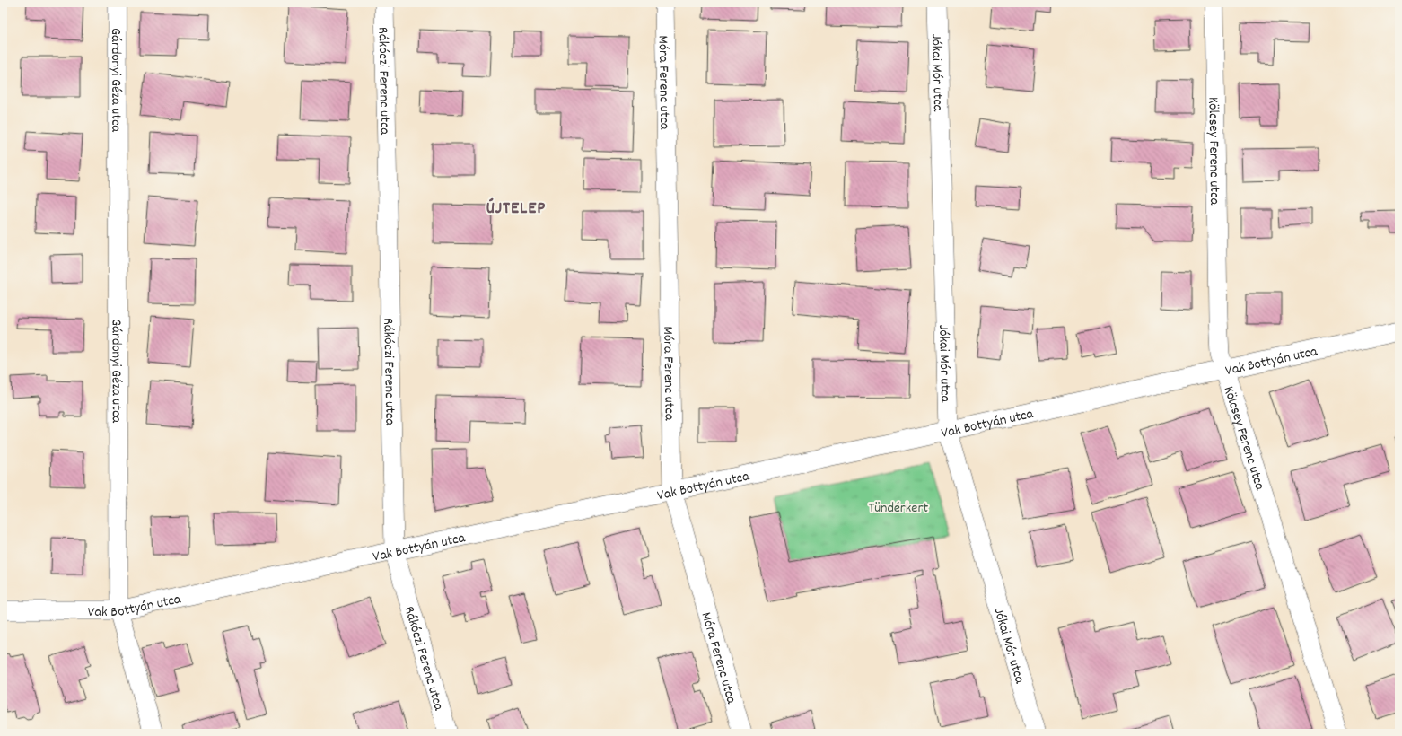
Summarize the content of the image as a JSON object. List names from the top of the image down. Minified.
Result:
{"streets":{"street":["Jókai Mór utca","Gárdonyi Géza utca","Rákóczi Ferenc utca","Móra Ferenc utca","Kölcsey Ferenc utca","Vak Bottyán utca"]},"crossings":[["Jókai Mór utca","Vak Bottyán utca"],["Gárdonyi Géza utca","Vak Bottyán utca"],["Rákóczi Ferenc utca","Vak Bottyán utca"],["Móra Ferenc utca","Vak Bottyán utca"],["Kölcsey Ferenc utca","Vak Bottyán utca"]],"districts":["ÚJTELEP"],"parks":["Tündérkert"]}
